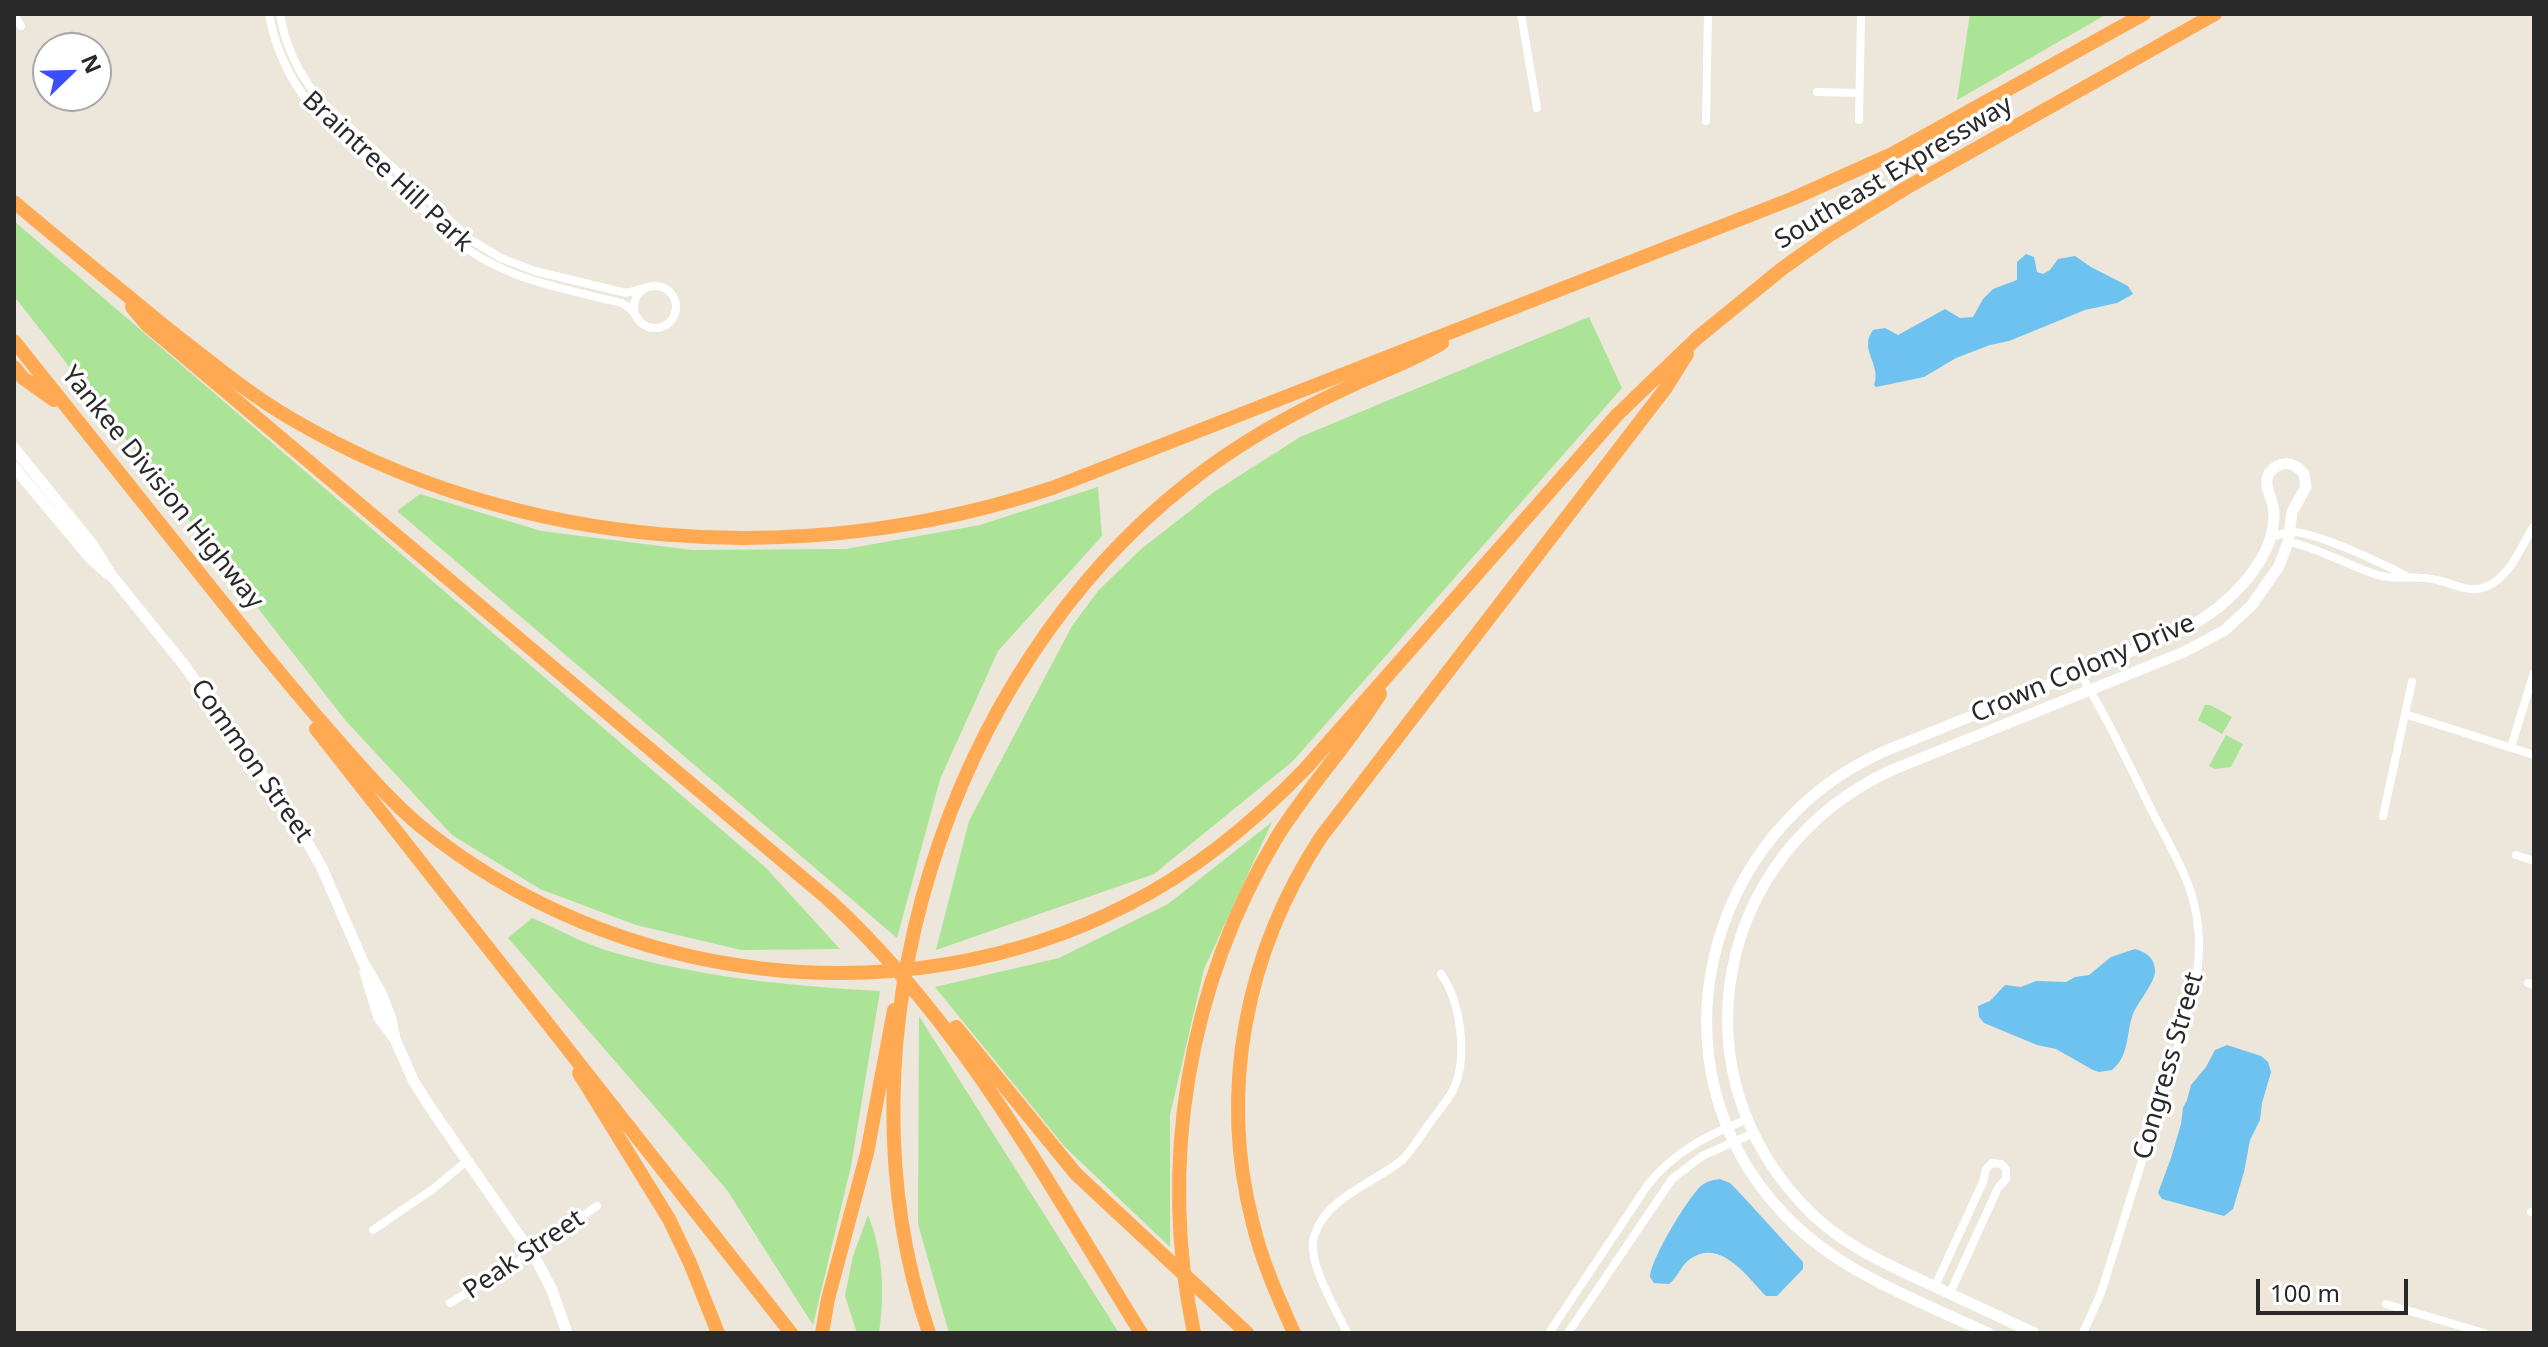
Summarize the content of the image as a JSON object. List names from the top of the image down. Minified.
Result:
{"streets":{"highway":["Southeast Expressway","Yankee Division Highway"],"street":["Braintree Hill Park","Crown Colony Drive","Common Street","Congress Street","Peak Street"]},"crossings":[["Crown Colony Drive","Congress Street"],["Common Street","Peak Street"]],"scale_bar":"100 m","north":"top right"}
